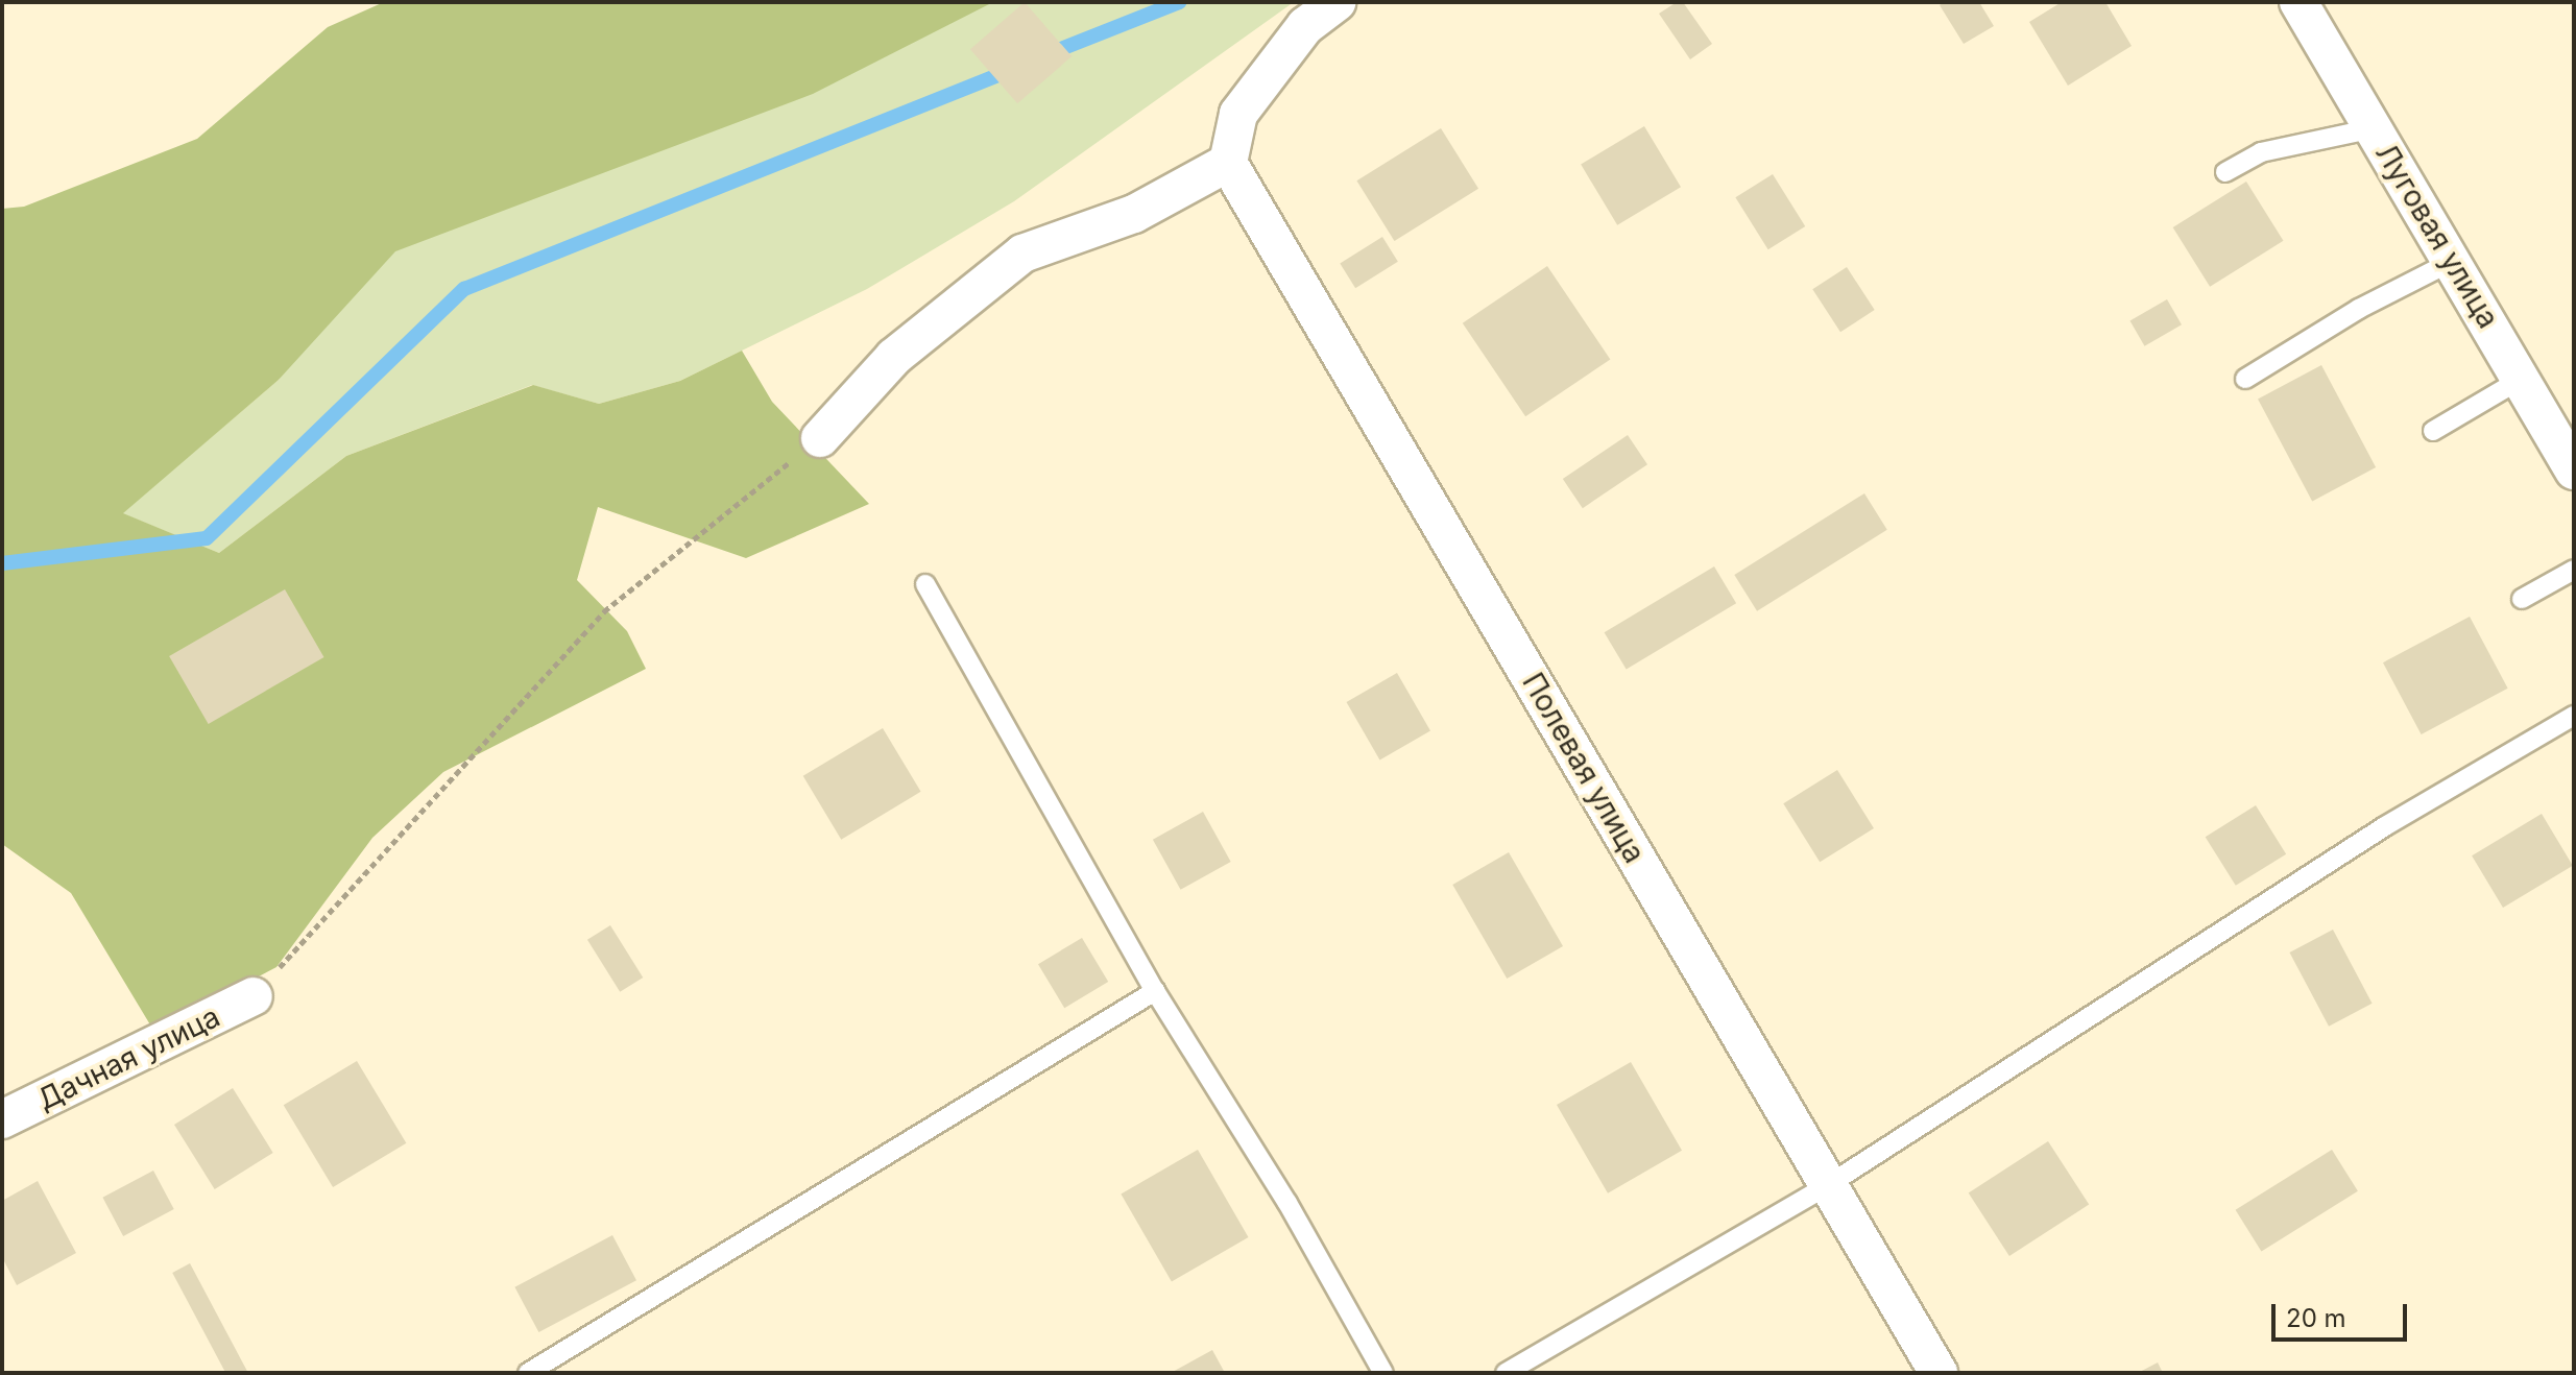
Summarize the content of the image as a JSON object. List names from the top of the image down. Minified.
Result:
{"streets":{"street":["Луговая улица","Полевая улица","Дачная улица"]},"scale_bar":"20 m"}
